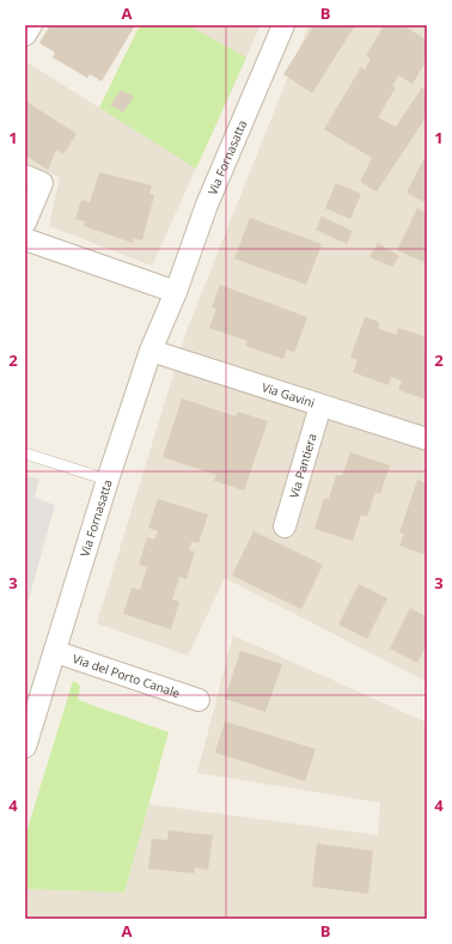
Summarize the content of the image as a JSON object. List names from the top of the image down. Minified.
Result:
{"streets":{"street":["Via Fornasatta","Via Gavini","Via Pantiera","Via del Porto Canale"]},"crossings":[["Via Fornasatta","Via Gavini"],["Via Fornasatta","Via del Porto Canale"],["Via Gavini","Via Pantiera"]],"grid":{"columns":["A","B"],"rows":["1","2","3","4"]}}
